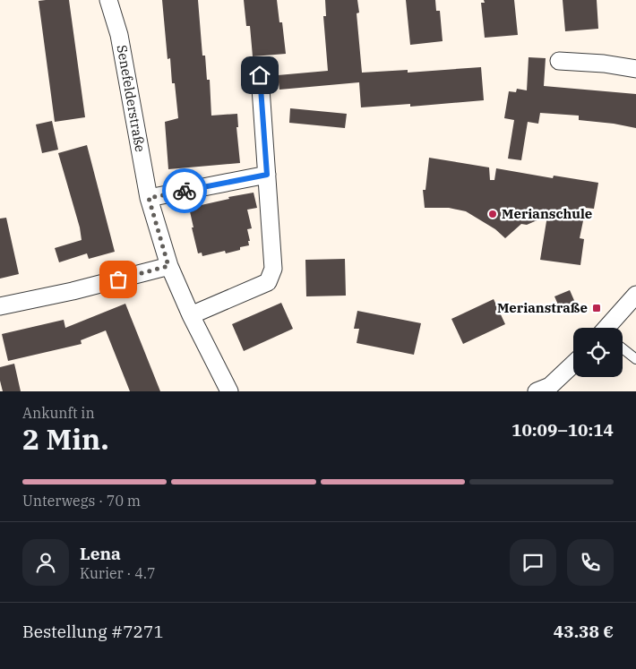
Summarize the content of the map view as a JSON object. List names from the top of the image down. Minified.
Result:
{"streets":{"street":["Senefelderstraße"]},"places":{"other":["Merianschule"],"transit":["Merianstraße"]},"page":{"heading":["2 Min.","Ankunft in","10:09–10:14"],"panel":["Lena","Kurier · 4.7","Bestellung #7271","43.38 €"],"bar":"Unterwegs · 70 m"}}
